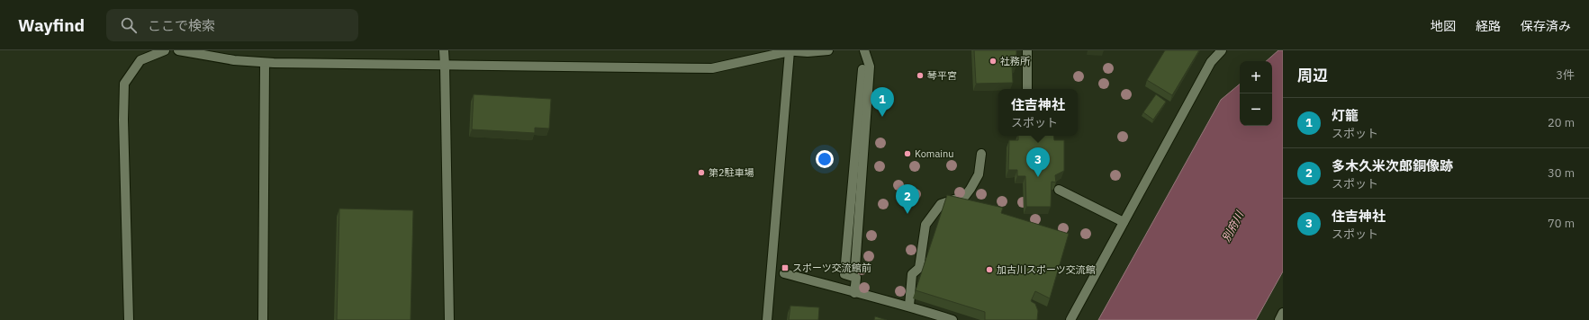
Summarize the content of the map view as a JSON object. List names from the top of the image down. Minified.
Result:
{"water":["別府川"],"places":{"other":["社務所","琴平宮","Komainu","第2駐車場","加古川スポーツ交流館"],"transit":["スポーツ交流館前"]},"page":{"header":"Wayfind","search":"ここで検索","nav":["地図","経路","保存済み"],"heading":["周辺","3件"],"map_buttons":["+","−"],"pins":["1","3","2"],"popup":["住吉神社","スポット"],"list":[{"mark":"1","name":"灯籠","note":"スポット","value":"20 m"},{"mark":"2","name":"多木久米次郎銅像跡","note":"スポット","value":"30 m"},{"mark":"3","name":"住吉神社","note":"スポット","value":"70 m"}]}}
